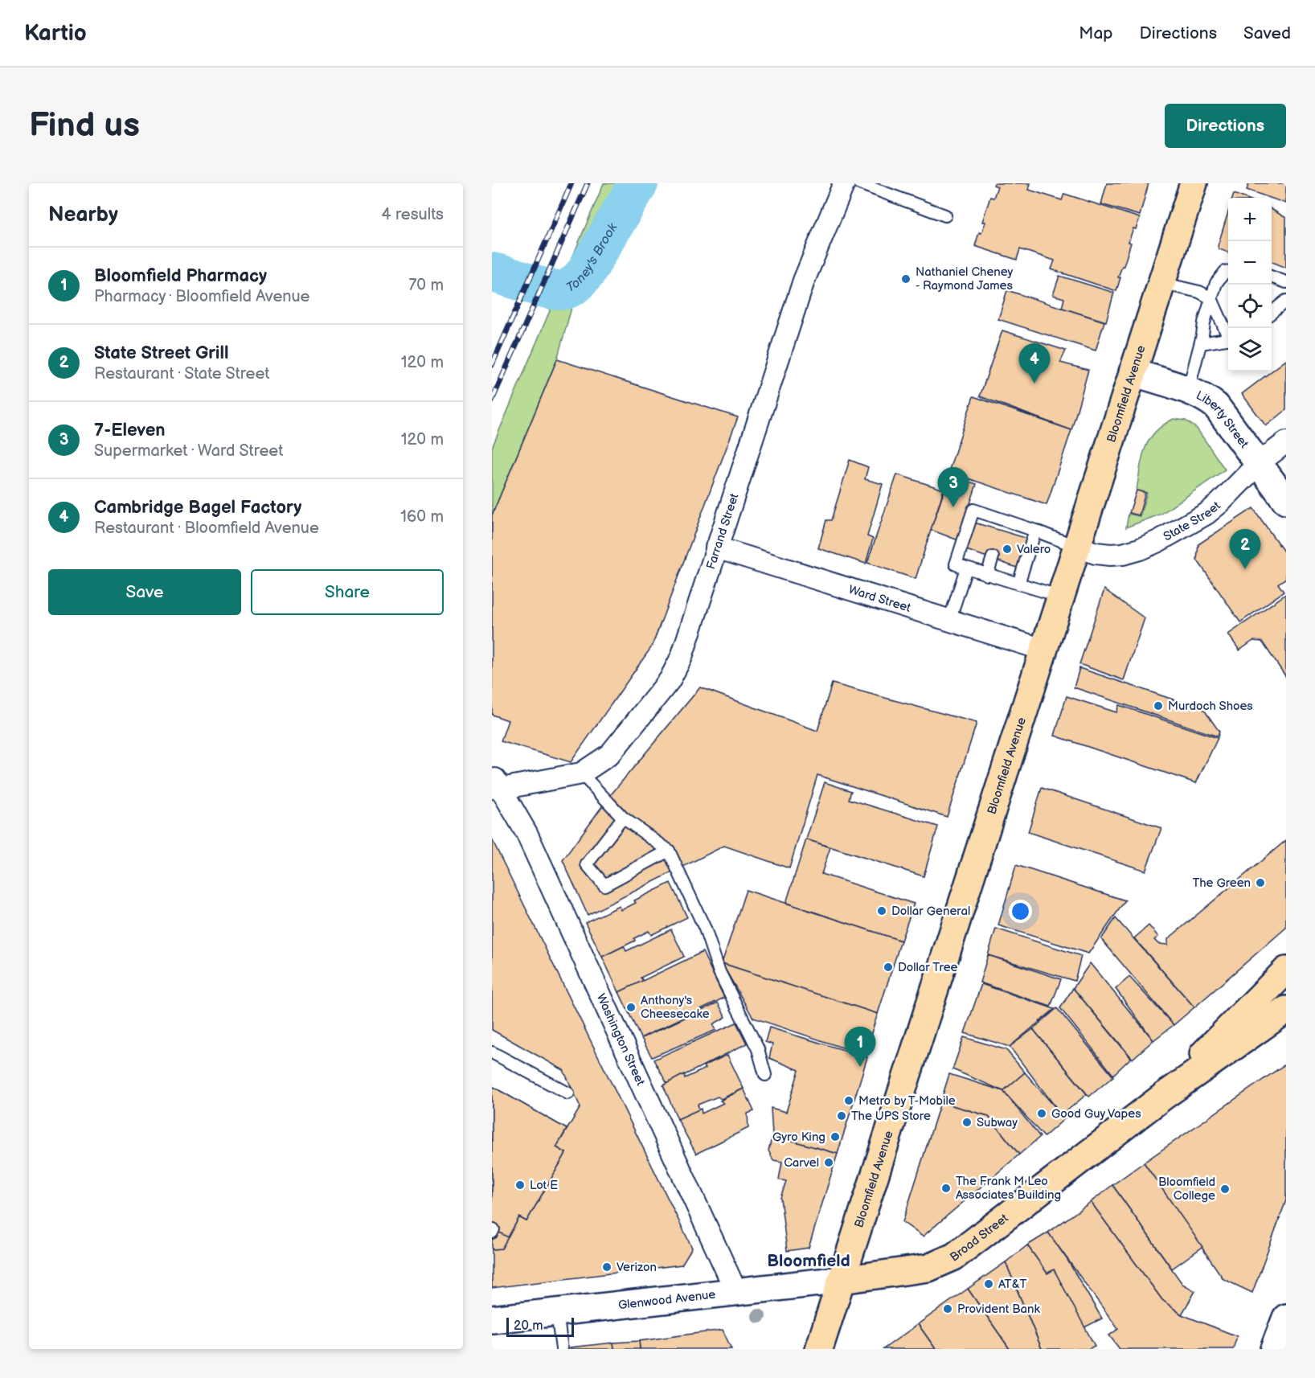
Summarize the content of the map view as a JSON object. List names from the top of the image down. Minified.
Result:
{"streets":{"main road":["Bloomfield Avenue","Broad Street"],"street":["Liberty Street","State Street","Farrand Street","Ward Street","Washington Street","Glenwood Avenue"]},"crossings":[["Bloomfield Avenue","Liberty Street"],["Bloomfield Avenue","State Street"],["Bloomfield Avenue","Ward Street"],["Bloomfield Avenue","Broad Street"],["Bloomfield Avenue","Glenwood Avenue"],["Liberty Street","State Street"],["Farrand Street","Ward Street"],["Farrand Street","Washington Street"],["Washington Street","Glenwood Avenue"],["Broad Street","Glenwood Avenue"]],"districts":["Bloomfield"],"water":["Toney's Brook"],"places":["Nathaniel Cheney - Raymond James","Valero","Murdoch Shoes","The Green","Dollar General","Dollar Tree","Anthony's Cheesecake","Metro by T-Mobile","Good Guy Vapes","The UPS Store","Subway","Gyro King","Carvel","Lot E","The Frank M Leo Associates Building","Bloomfield College","Verizon","AT&T","Provident Bank"],"scale_bar":"20 m","page":{"header":"Kartio","nav":["Map","Directions","Saved"],"buttons":["Directions",["Save","Share"]],"title":"Find us","heading":["Nearby","4 results"],"map_buttons":["+","−"],"list":[{"mark":"1","name":"Bloomfield Pharmacy","note":"Pharmacy · Bloomfield Avenue","value":"70 m"},{"mark":"2","name":"State Street Grill","note":"Restaurant · State Street","value":"120 m"},{"mark":"3","name":"7-Eleven","note":"Supermarket · Ward Street","value":"120 m"},{"mark":"4","name":"Cambridge Bagel Factory","note":"Restaurant · Bloomfield Avenue","value":"160 m"}],"pins":["4","3","2","1"],"scale":"20 m"}}
